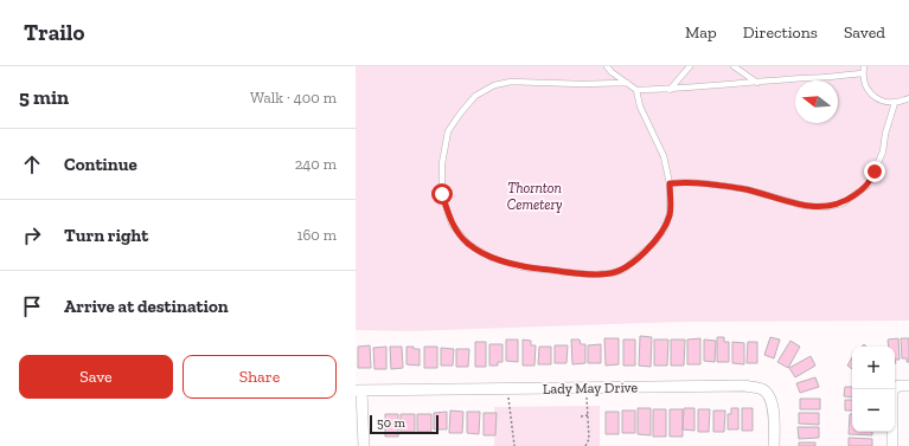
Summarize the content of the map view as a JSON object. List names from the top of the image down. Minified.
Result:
{"streets":{"street":["Lady May Drive"]},"parks":["Thornton Cemetery"],"scale_bar":"50 m","north":"left","page":{"header":"Trailo","nav":["Map","Directions","Saved"],"heading":["5 min","Walk · 400 m"],"list":[["Continue","240 m"],["Turn right","160 m"],"Arrive at destination"],"buttons":["Save","Share"],"map_buttons":["+","−"],"scale":"50 m"}}
